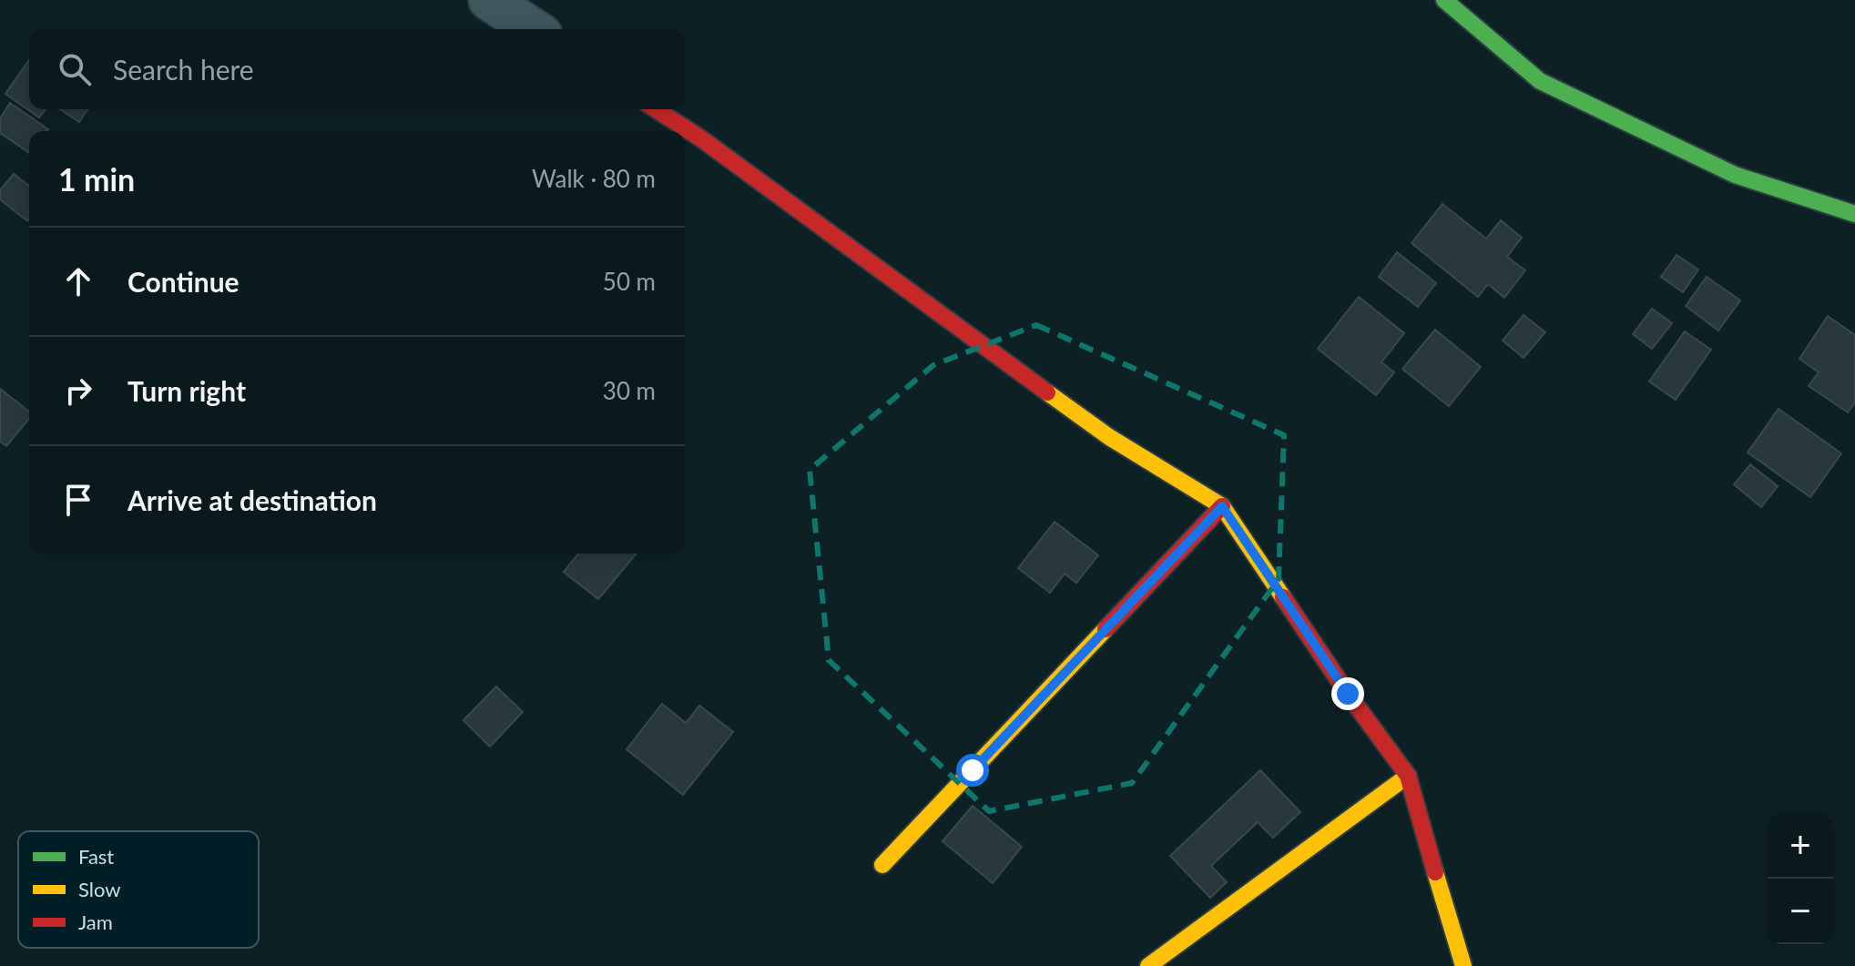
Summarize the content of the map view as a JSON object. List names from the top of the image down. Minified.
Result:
{"legend":["Fast","Slow","Jam"],"page":{"search":"Search here","heading":["1 min","Walk · 80 m"],"list":[["Continue","50 m"],["Turn right","30 m"],"Arrive at destination"],"map_buttons":["+","−"]}}
